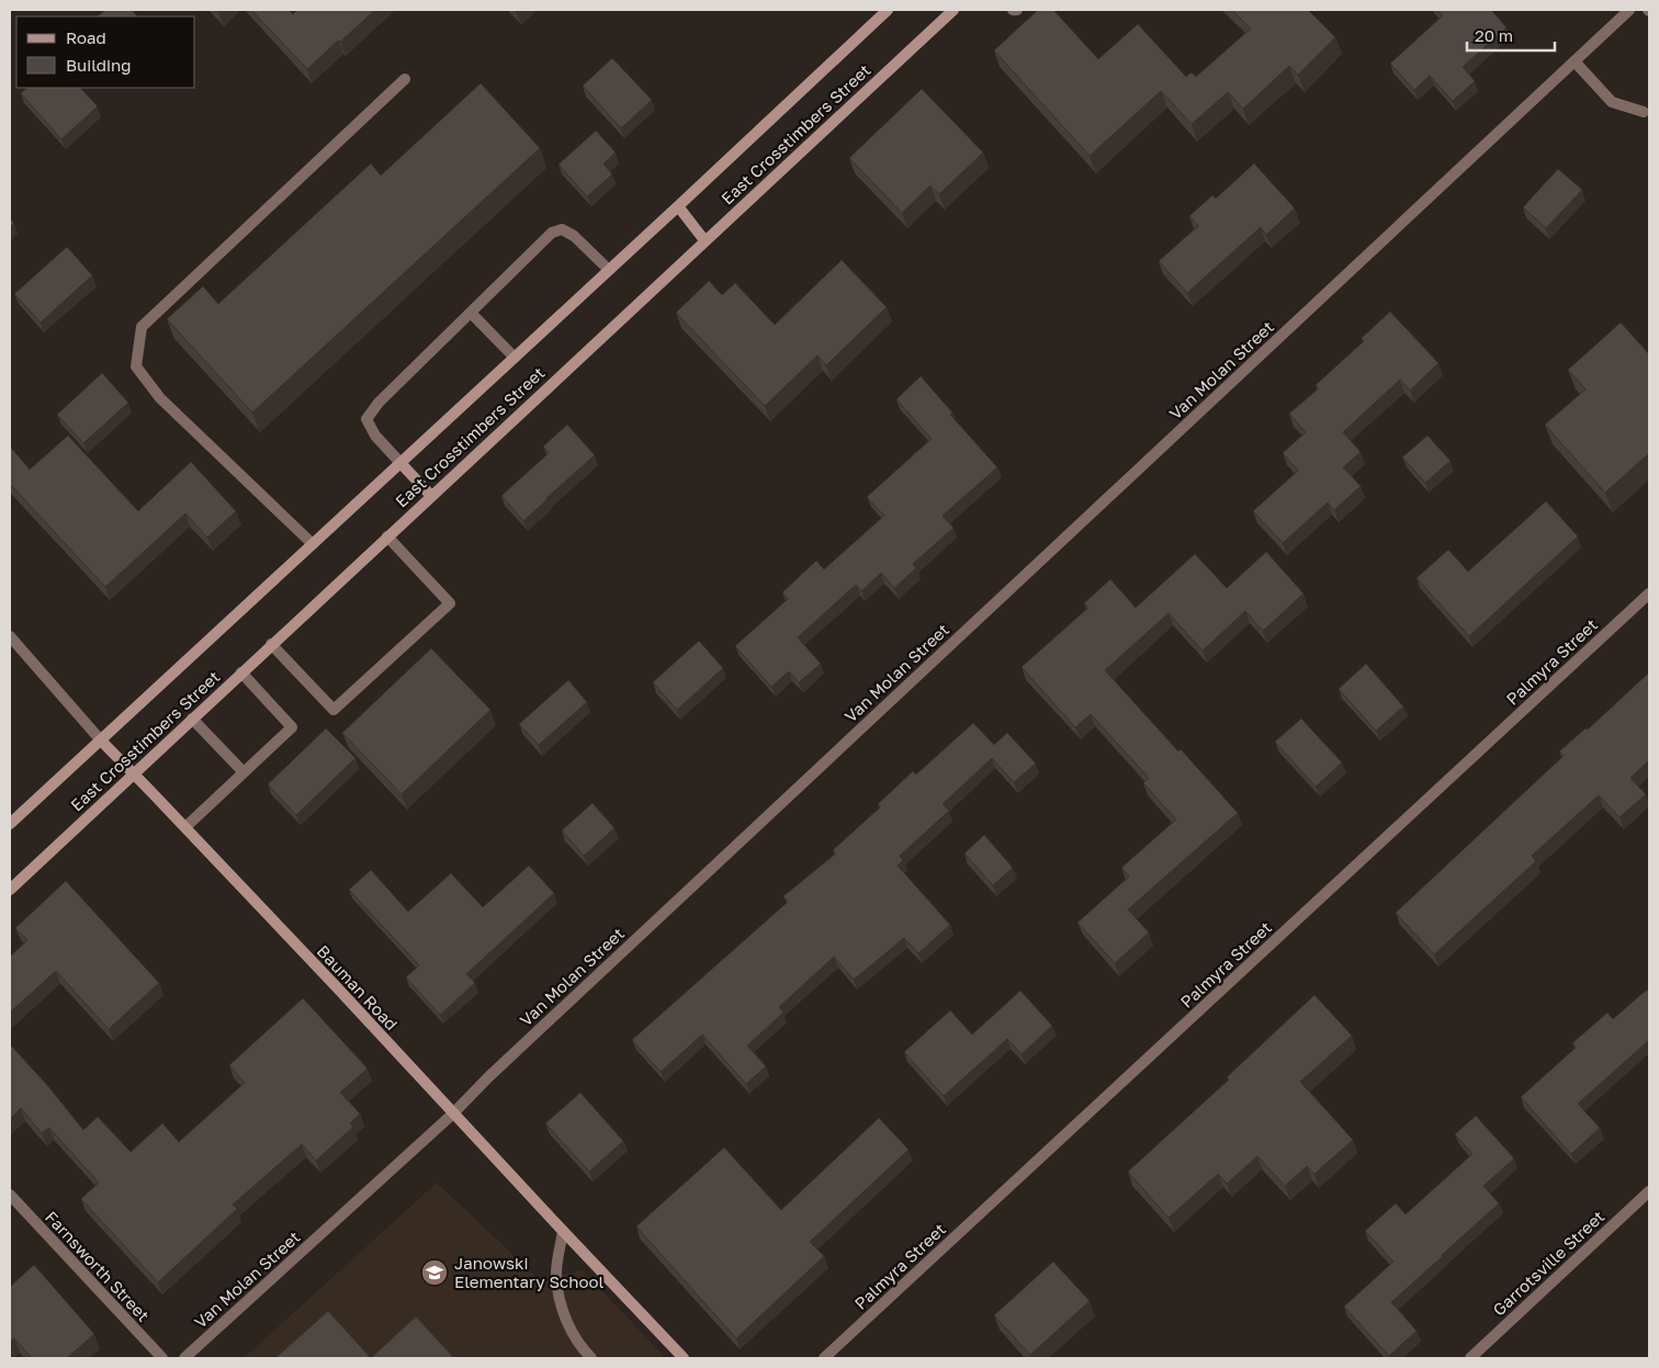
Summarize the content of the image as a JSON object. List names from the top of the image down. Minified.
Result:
{"streets":{"main road":["East Crosstimbers Street","Bauman Road"],"street":["Van Molan Street","Palmyra Street","Garrotsville Street","Farnsworth Street"]},"crossings":[["East Crosstimbers Street","Bauman Road"],["Van Molan Street","Bauman Road"]],"places":{"school or university":["Janowski Elementary School"]},"legend":["Road","Building"],"scale_bar":"20 m"}
